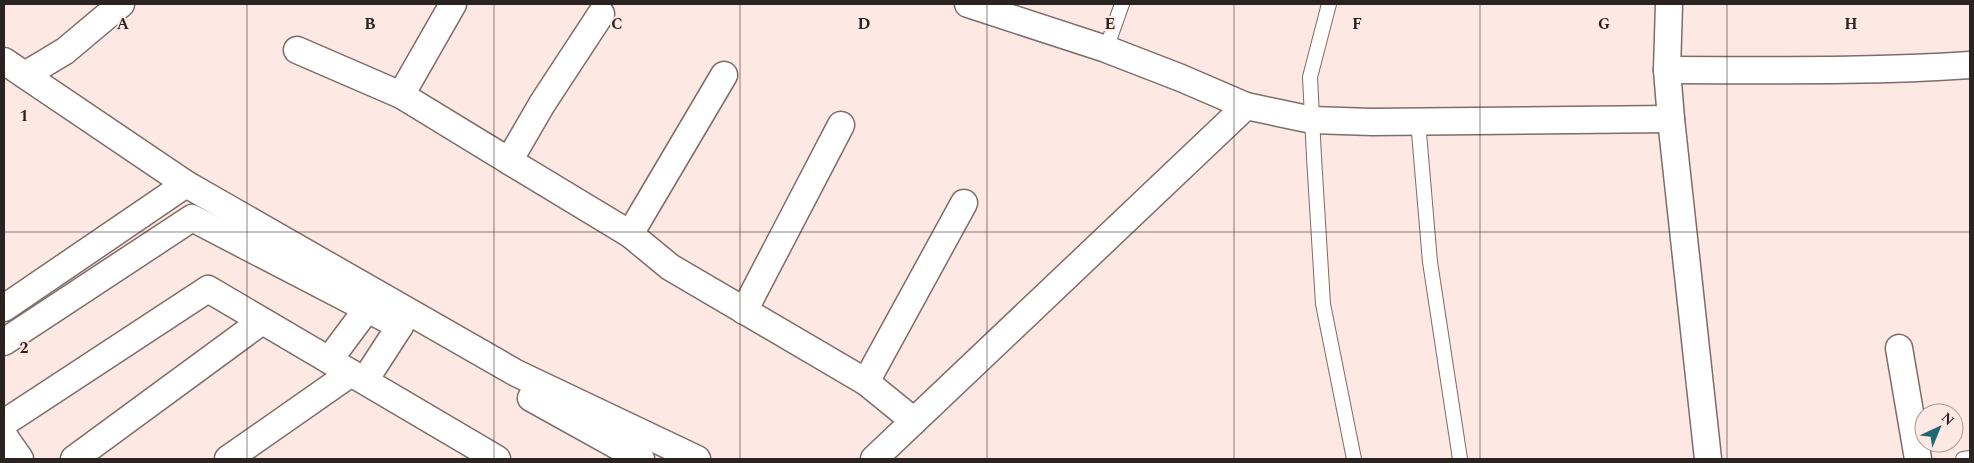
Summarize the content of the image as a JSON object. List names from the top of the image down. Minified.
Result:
{"north":"top right","grid":{"columns":["A","B","C","D","E","F","G","H"],"rows":["1","2"]}}
